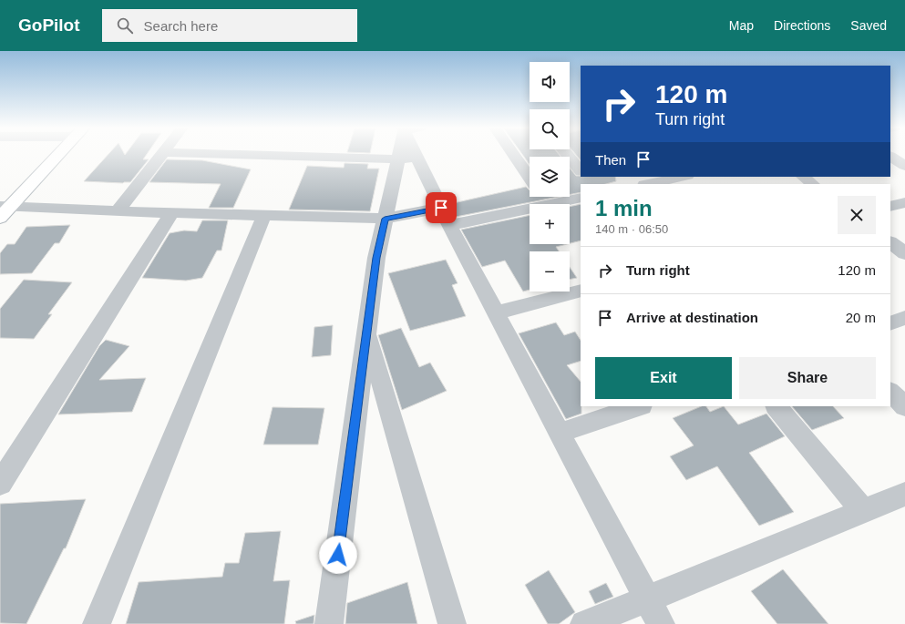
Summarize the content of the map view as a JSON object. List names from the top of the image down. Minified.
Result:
{"page":{"header":"GoPilot","search":"Search here","nav":["Map","Directions","Saved"],"map_buttons":["+","−"],"turn":["120 m","Turn right"],"then":"Then","heading":["1 min","140 m · 06:50"],"list":[{"name":"Turn right","value":"120 m"},{"name":"Arrive at destination","value":"20 m"}],"buttons":["Exit","Share"]}}
